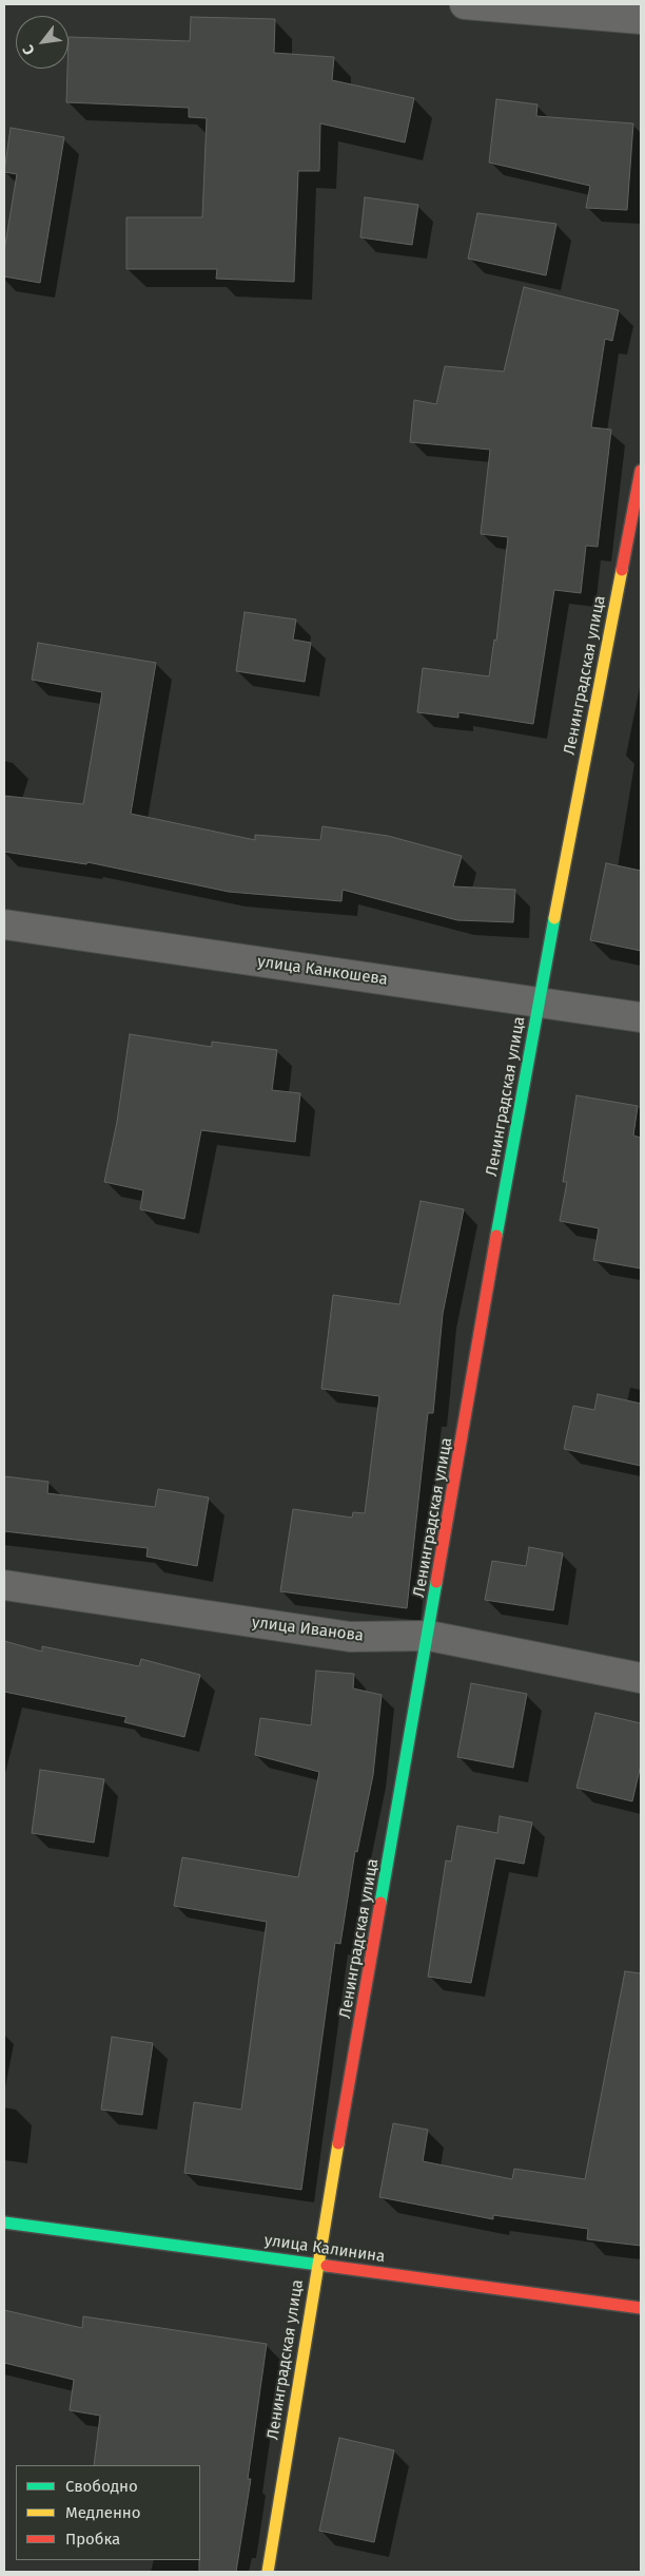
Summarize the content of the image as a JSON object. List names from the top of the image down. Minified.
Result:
{"streets":{"street":["Ленинградская улица","улица Канкошева","улица Иванова","улица Калинина"]},"crossings":[["Ленинградская улица","улица Канкошева"],["Ленинградская улица","улица Иванова"],["Ленинградская улица","улица Калинина"]],"legend":["Свободно","Медленно","Пробка"],"north":"bottom left"}
